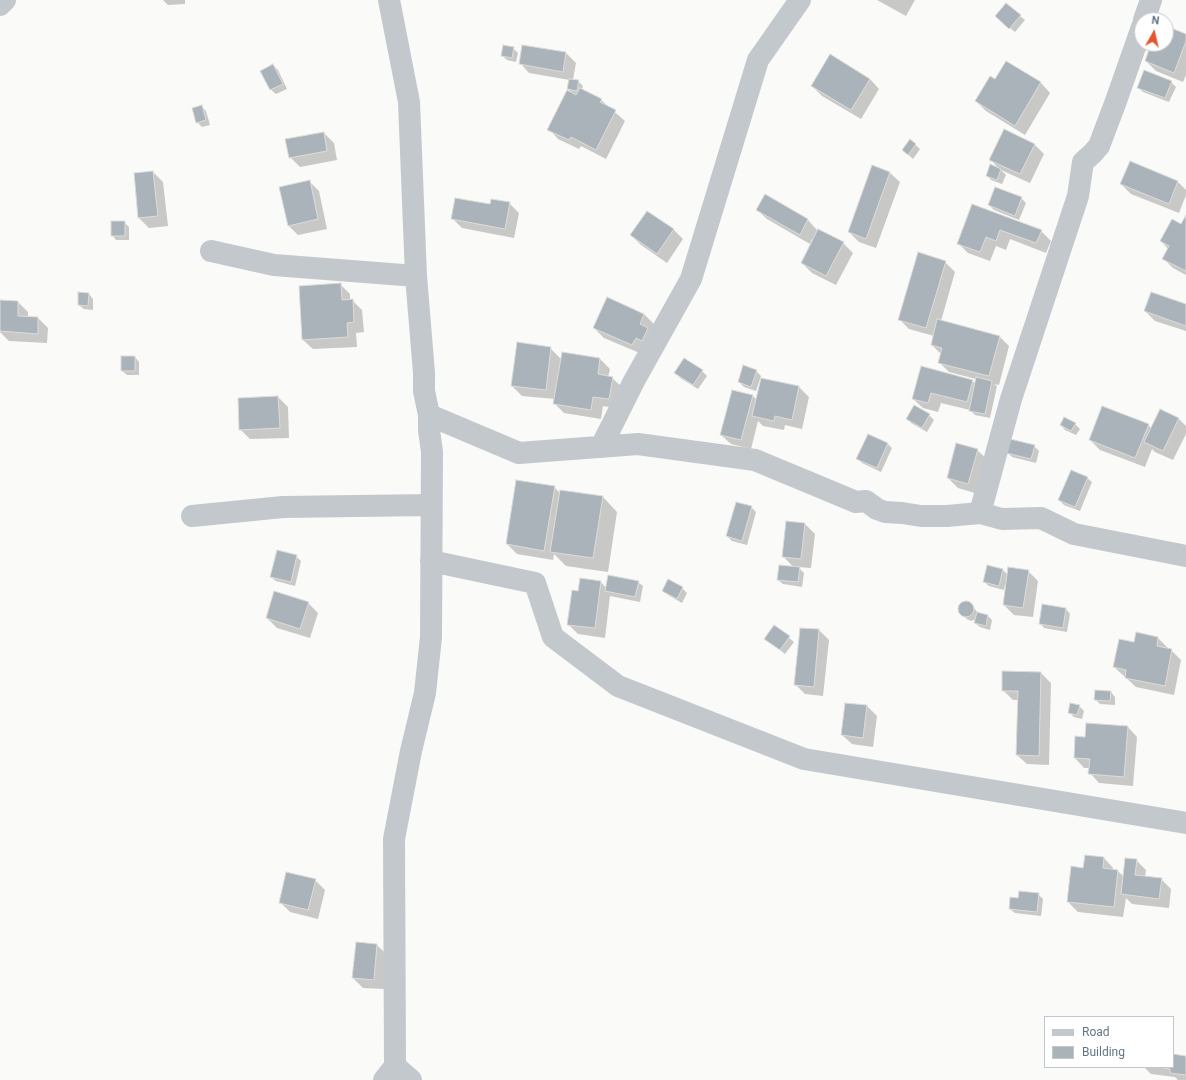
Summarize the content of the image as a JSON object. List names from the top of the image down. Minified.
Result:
{"legend":["Road","Building"],"north":"top"}
